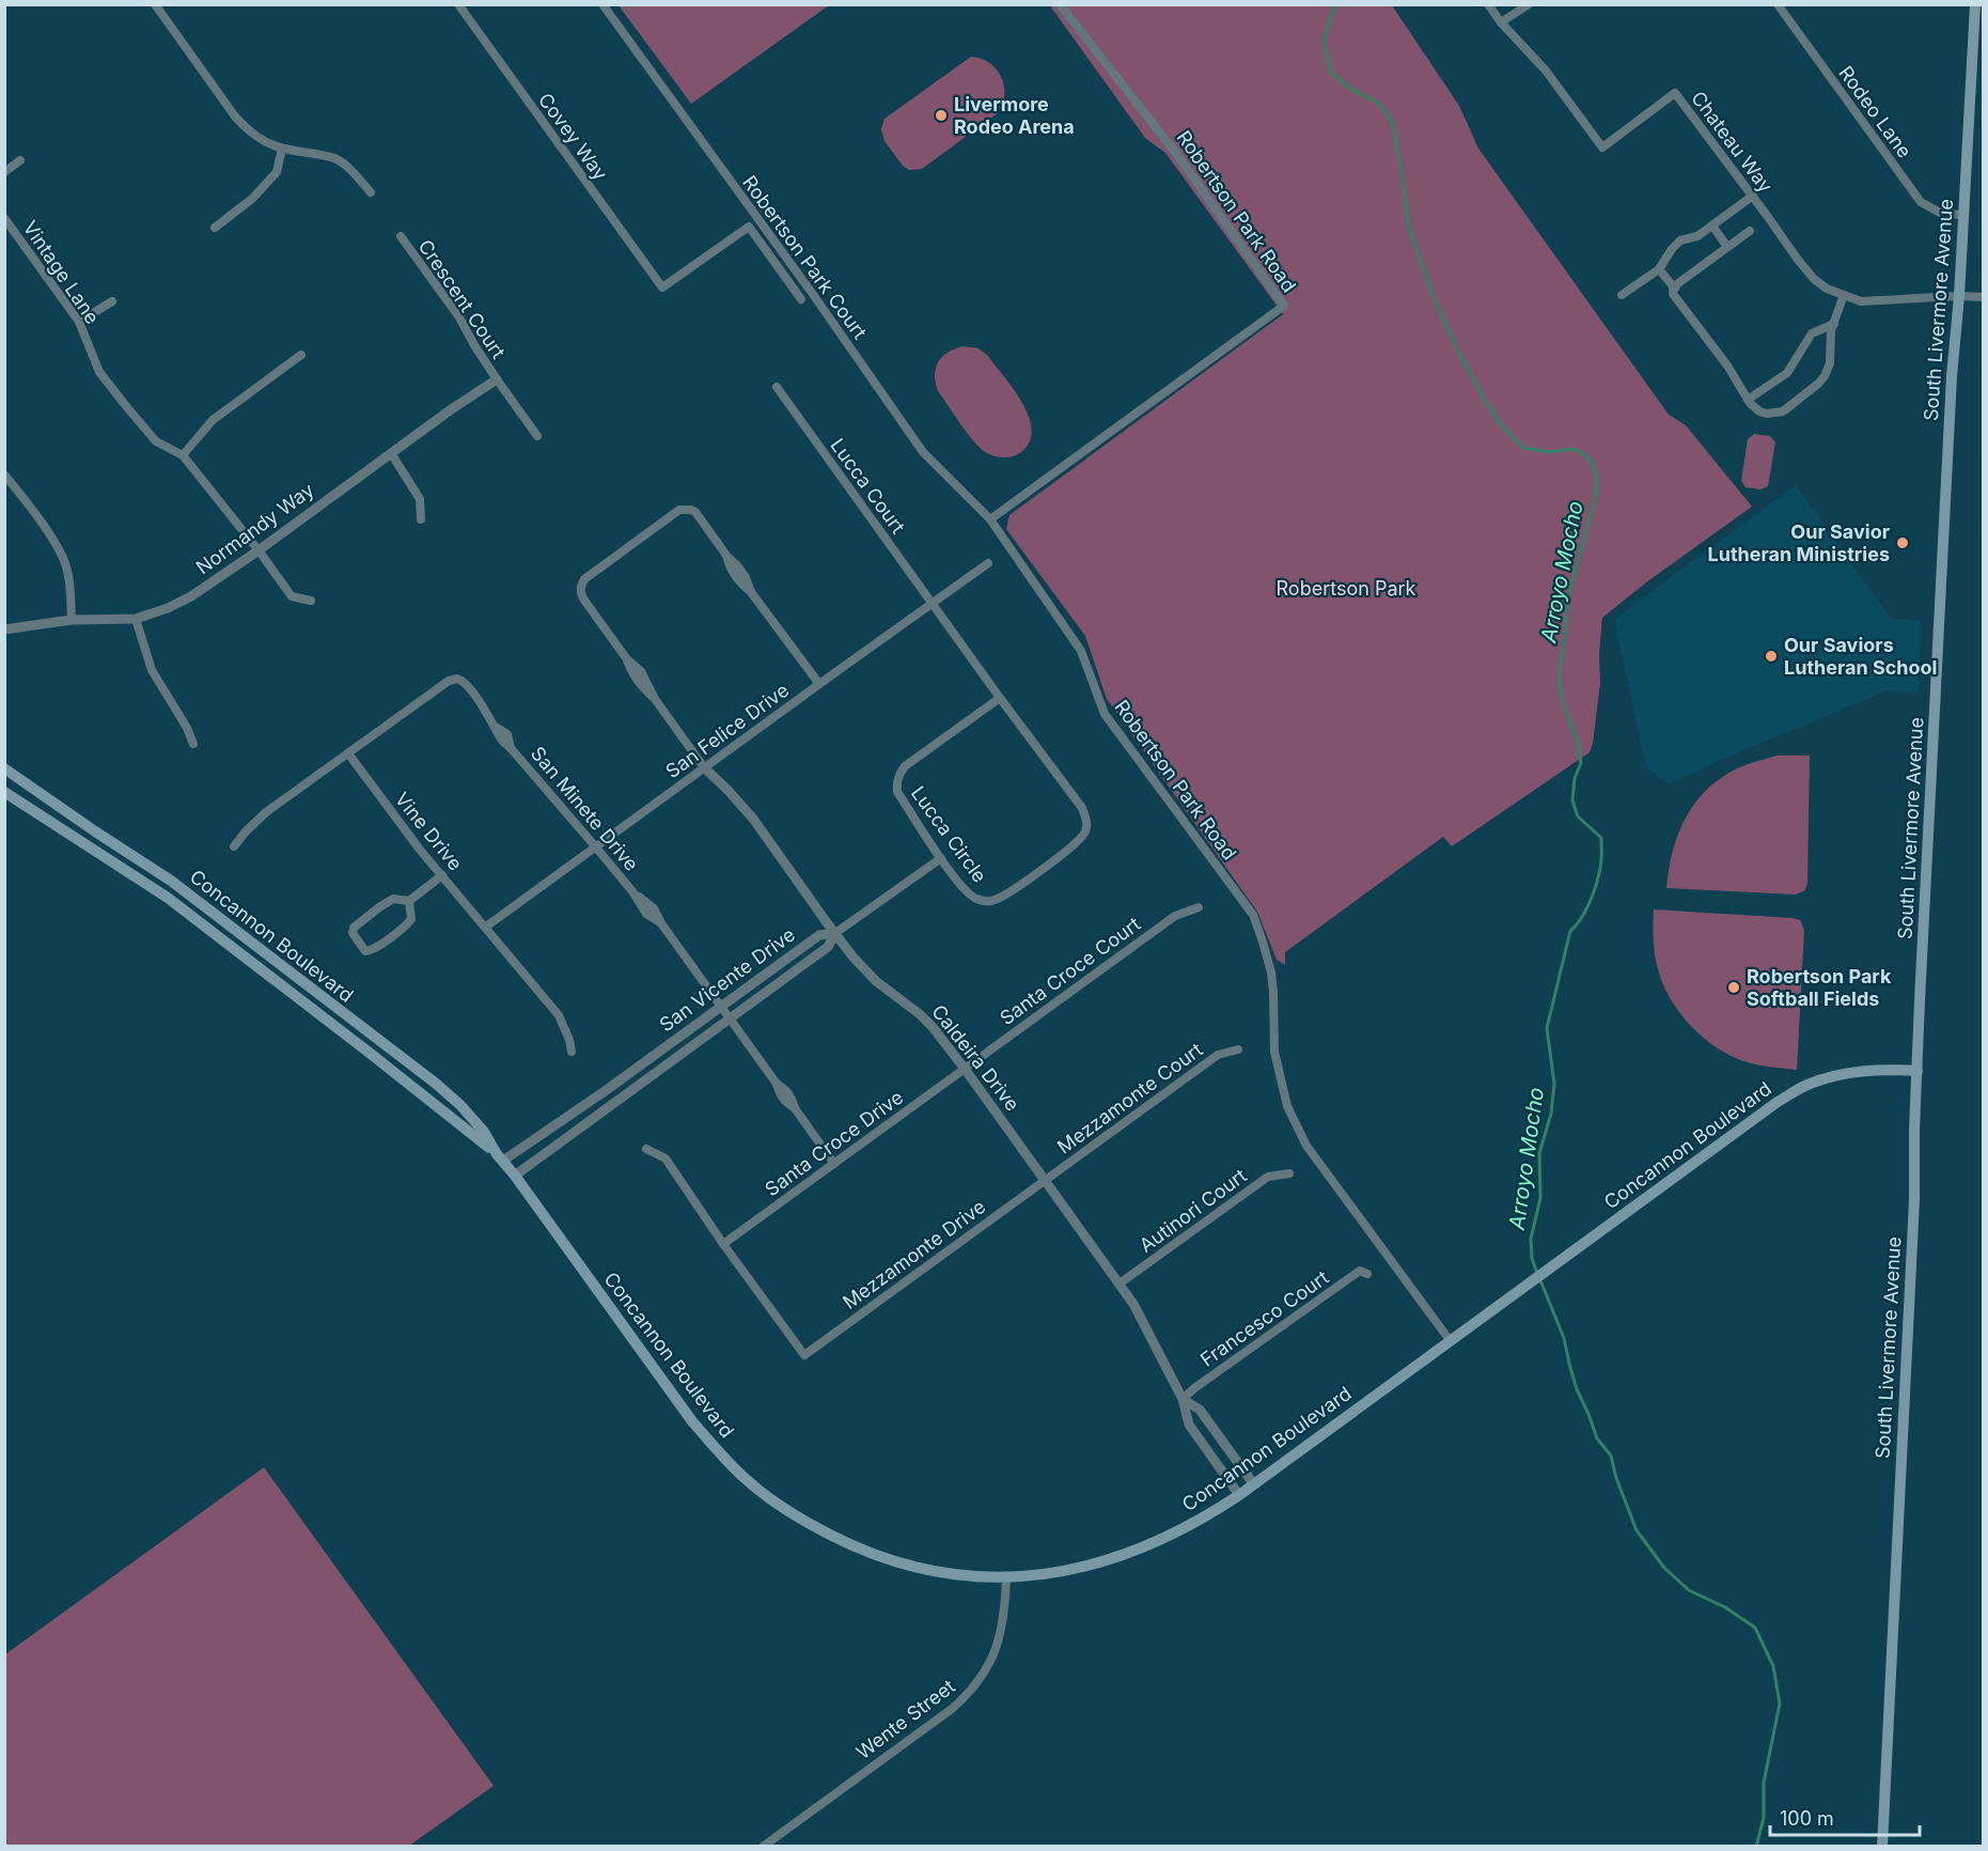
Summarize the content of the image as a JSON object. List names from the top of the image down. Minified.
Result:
{"streets":{"main road":["South Livermore Avenue","Concannon Boulevard"],"street":["Rodeo Lane","Covey Way","Chateau Way","Robertson Park Road","Robertson Park Court","Vintage Lane","Crescent Court","Lucca Court","Normandy Way","San Felice Drive","San Minete Drive","Vine Drive","Lucca Circle","Santa Croce Court","San Vicente Drive","Caldeira Drive","Mezzamonte Court","Santa Croce Drive","Autinori Court","Mezzamonte Drive","Francesco Court","Wente Street"]},"crossings":[["Rodeo Lane","South Livermore Avenue"],["Chateau Way","South Livermore Avenue"],["Robertson Park Road","Robertson Park Court"],["Robertson Park Road","Concannon Boulevard"],["Vintage Lane","Normandy Way"],["Crescent Court","Normandy Way"],["South Livermore Avenue","Concannon Boulevard"],["Lucca Court","San Felice Drive"],["Lucca Court","Lucca Circle"],["San Felice Drive","San Minete Drive"],["San Felice Drive","Vine Drive"],["San Felice Drive","Lucca Circle"],["San Felice Drive","Caldeira Drive"],["San Minete Drive","Vine Drive"],["San Minete Drive","San Vicente Drive"],["San Minete Drive","Santa Croce Drive"],["Concannon Boulevard","San Vicente Drive"],["Concannon Boulevard","Caldeira Drive"],["Concannon Boulevard","Wente Street"],["Santa Croce Court","Caldeira Drive"],["Santa Croce Court","Santa Croce Drive"],["San Vicente Drive","Caldeira Drive"],["Caldeira Drive","Mezzamonte Court"],["Caldeira Drive","Santa Croce Drive"],["Caldeira Drive","Autinori Court"],["Caldeira Drive","Mezzamonte Drive"],["Caldeira Drive","Francesco Court"],["Mezzamonte Court","Mezzamonte Drive"],["Santa Croce Drive","Mezzamonte Drive"]],"water":["Arroyo Mocho"],"parks":["Robertson Park"],"places":["Livermore Rodeo Arena","Our Savior Lutheran Ministries","Our Saviors Lutheran School","Robertson Park Softball Fields"],"scale_bar":"100 m"}
